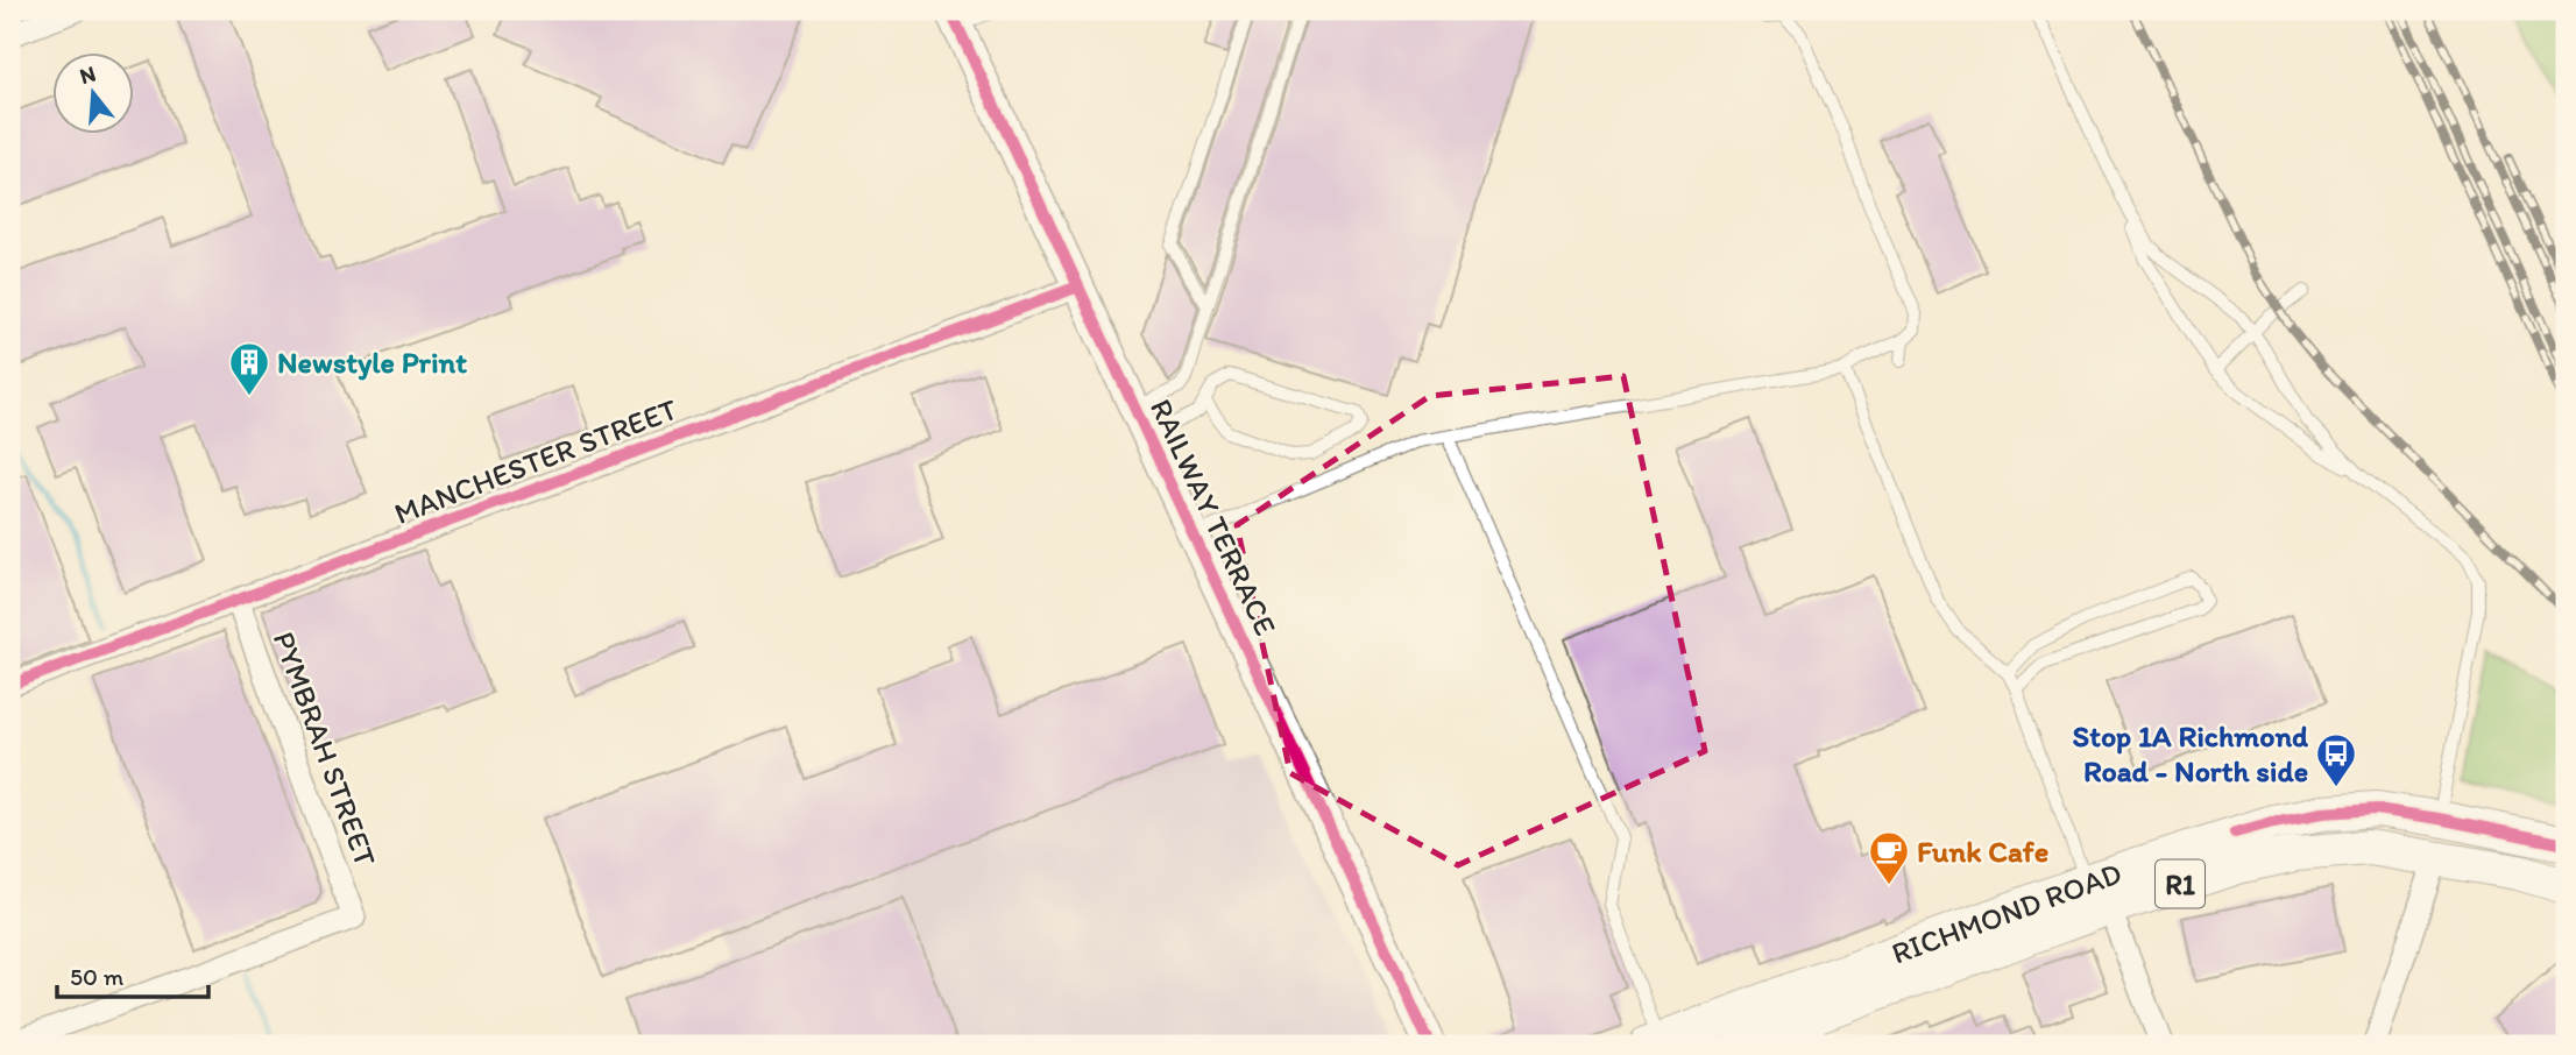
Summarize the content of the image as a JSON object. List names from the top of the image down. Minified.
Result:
{"streets":{"main road":["RAILWAY TERRACE","R1","RICHMOND ROAD"],"street":["MANCHESTER STREET","PYMBRAH STREET"]},"crossings":[["MANCHESTER STREET","RAILWAY TERRACE"],["MANCHESTER STREET","PYMBRAH STREET"]],"places":{"building":["Newstyle Print"],"bus stop":["Stop 1A Richmond Road - North side"],"cafe":["Funk Cafe"]},"scale_bar":"50 m","north":"top"}
